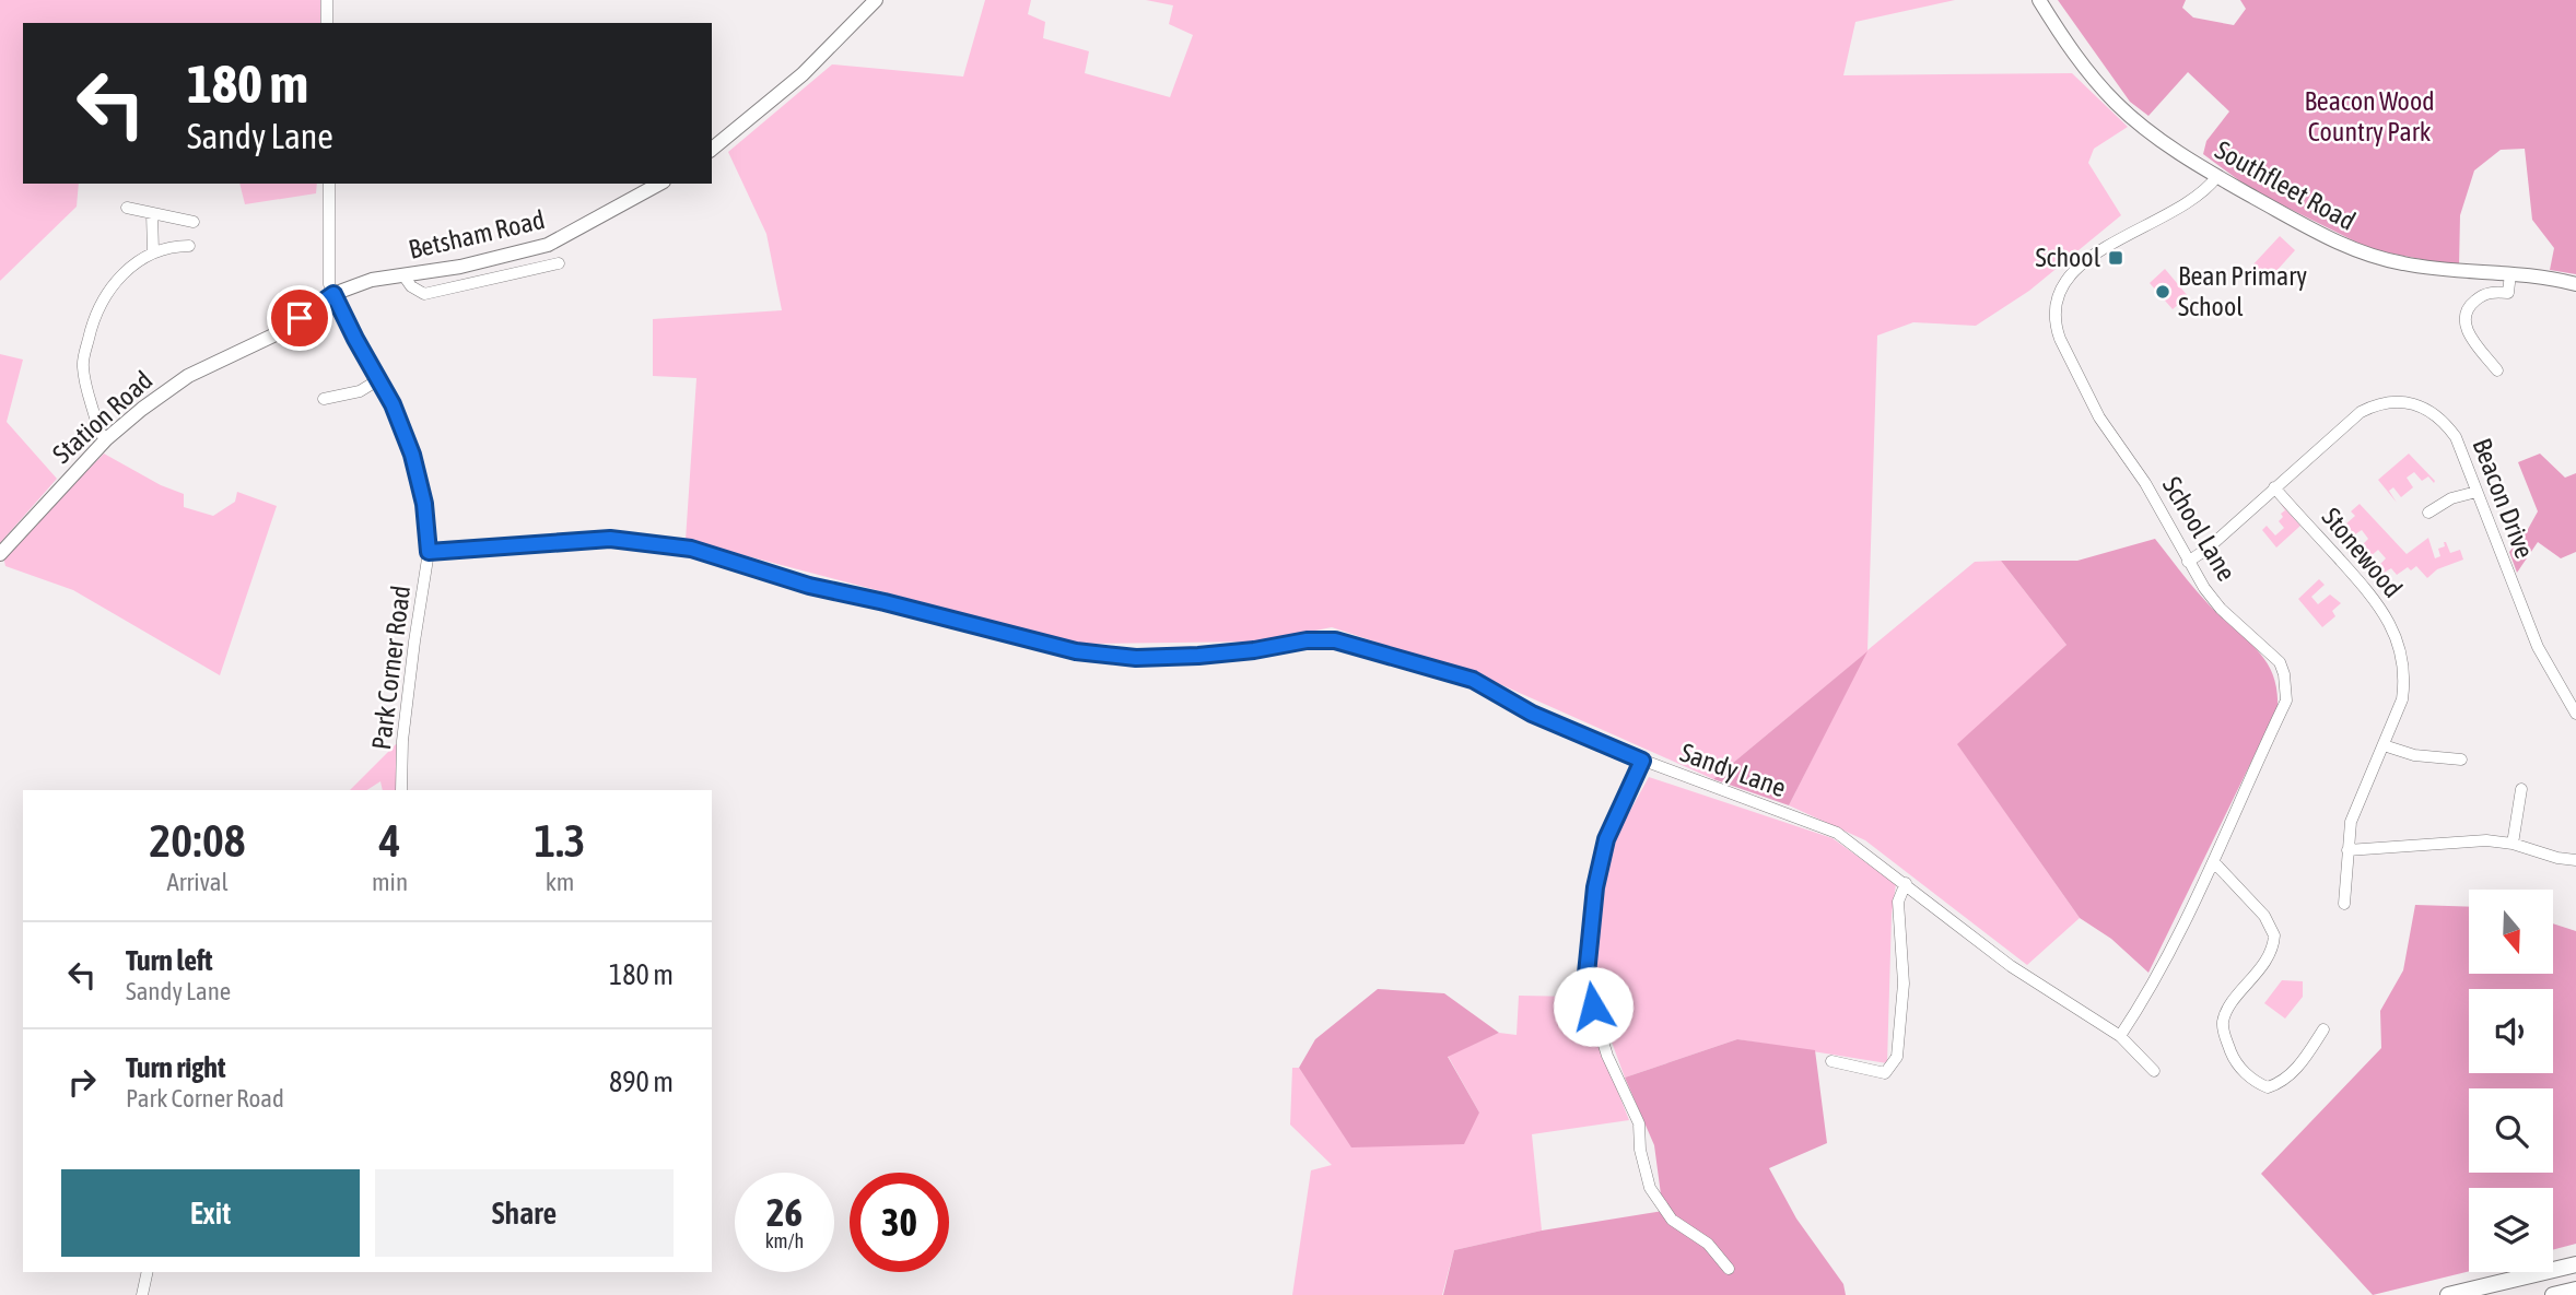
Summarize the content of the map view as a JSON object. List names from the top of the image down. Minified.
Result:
{"streets":{"main road":["Southfleet Road","Betsham Road","Station Road"],"street":["Beacon Drive","School Lane","Stonewood","Park Corner Road","Sandy Lane"]},"crossings":[["Southfleet Road","School Lane"],["Betsham Road","Station Road"],["Betsham Road","Park Corner Road"],["Station Road","Park Corner Road"],["Beacon Drive","School Lane"],["Beacon Drive","Stonewood"],["School Lane","Sandy Lane"],["Park Corner Road","Sandy Lane"]],"parks":["Beacon Wood Country Park"],"places":{"transit":["School"],"other":["Bean Primary School"]},"north":"bottom","page":{"turn":["180 m","Sandy Lane"],"eta":["20:08","Arrival","4","min","1.3","km"],"list":[{"name":"Turn left","note":"Sandy Lane","value":"180 m"},{"name":"Turn right","note":"Park Corner Road","value":"890 m"}],"buttons":["Exit","Share"],"speed":"26 km/h","limit":"30"}}
